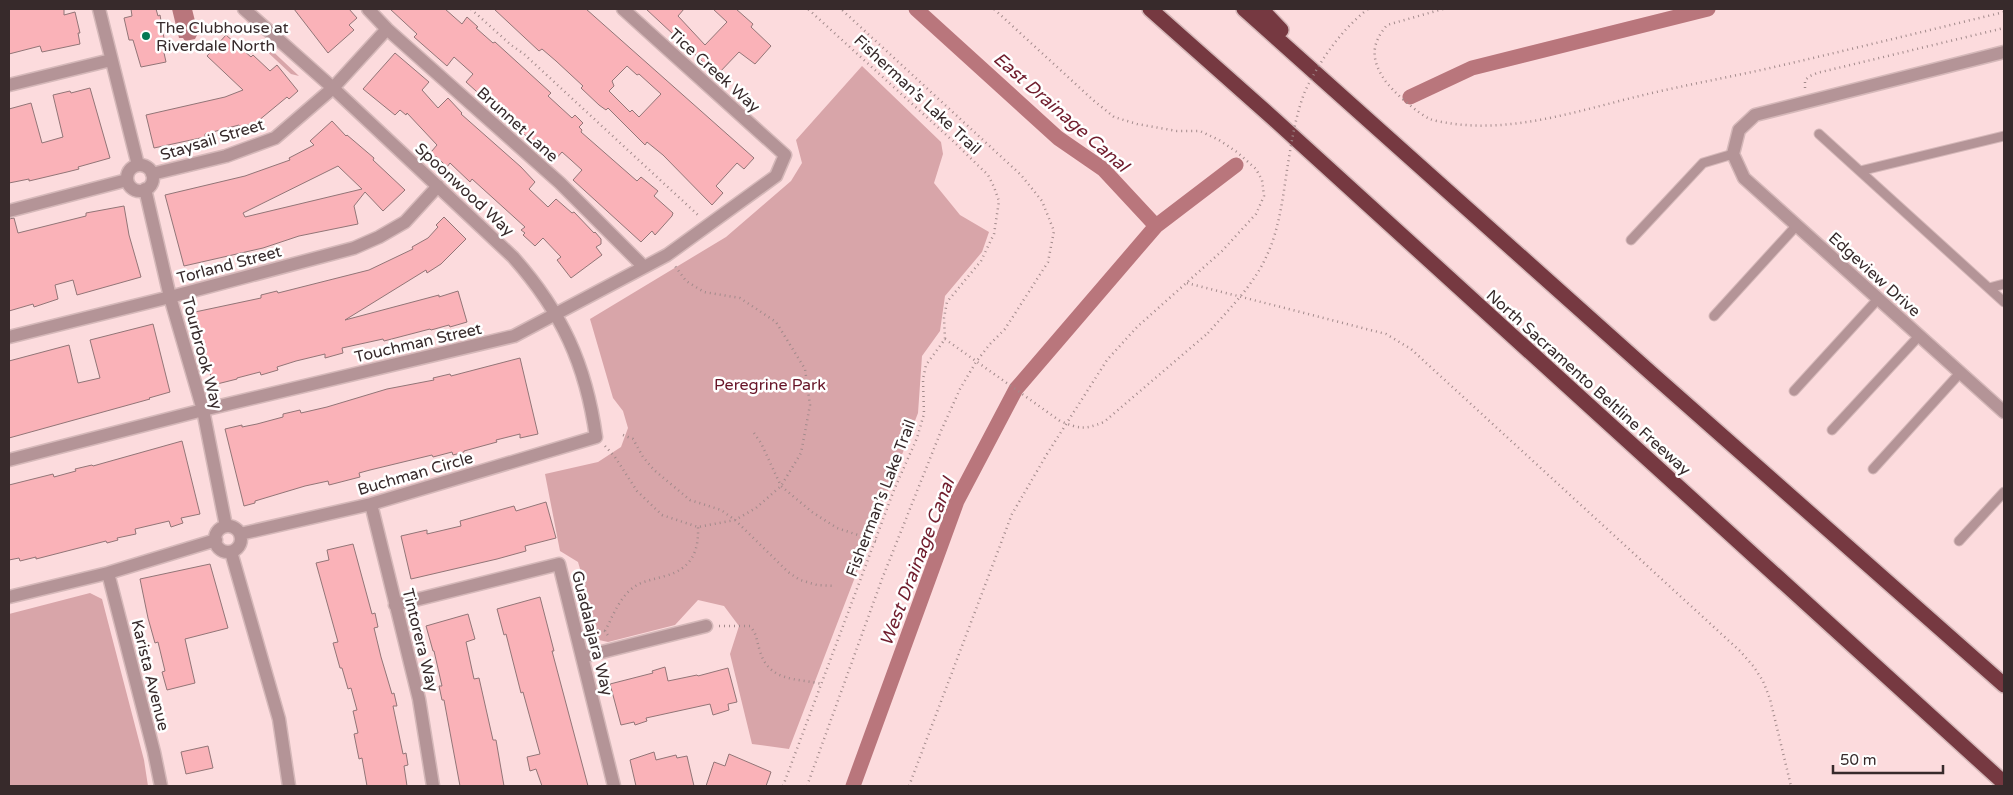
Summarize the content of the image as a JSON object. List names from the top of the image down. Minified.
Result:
{"streets":{"highway":["North Sacramento Beltline Freeway"],"street":["Tice Creek Way","Brunnet Lane","Staysail Street","Spoonwood Way","Torland Street","Edgeview Drive","Touchman Street","Tourbrook Way","Buchman Circle","Guadalajara Way","Tintorera Way","Karista Avenue"],"path":["Fisherman’s Lake Trail"]},"crossings":[["Tice Creek Way","Touchman Street"],["Brunnet Lane","Staysail Street"],["Brunnet Lane","Touchman Street"],["Staysail Street","Spoonwood Way"],["Staysail Street","Tourbrook Way"],["Spoonwood Way","Torland Street"],["Spoonwood Way","Touchman Street"],["Spoonwood Way","Buchman Circle"],["Torland Street","Tourbrook Way"],["Touchman Street","Tourbrook Way"],["Tourbrook Way","Buchman Circle"],["Buchman Circle","Tintorera Way"],["Guadalajara Way","Tintorera Way"]],"water":["East Drainage Canal","West Drainage Canal"],"parks":["Peregrine Park"],"places":["The Clubhouse at Riverdale North"],"scale_bar":"50 m"}
